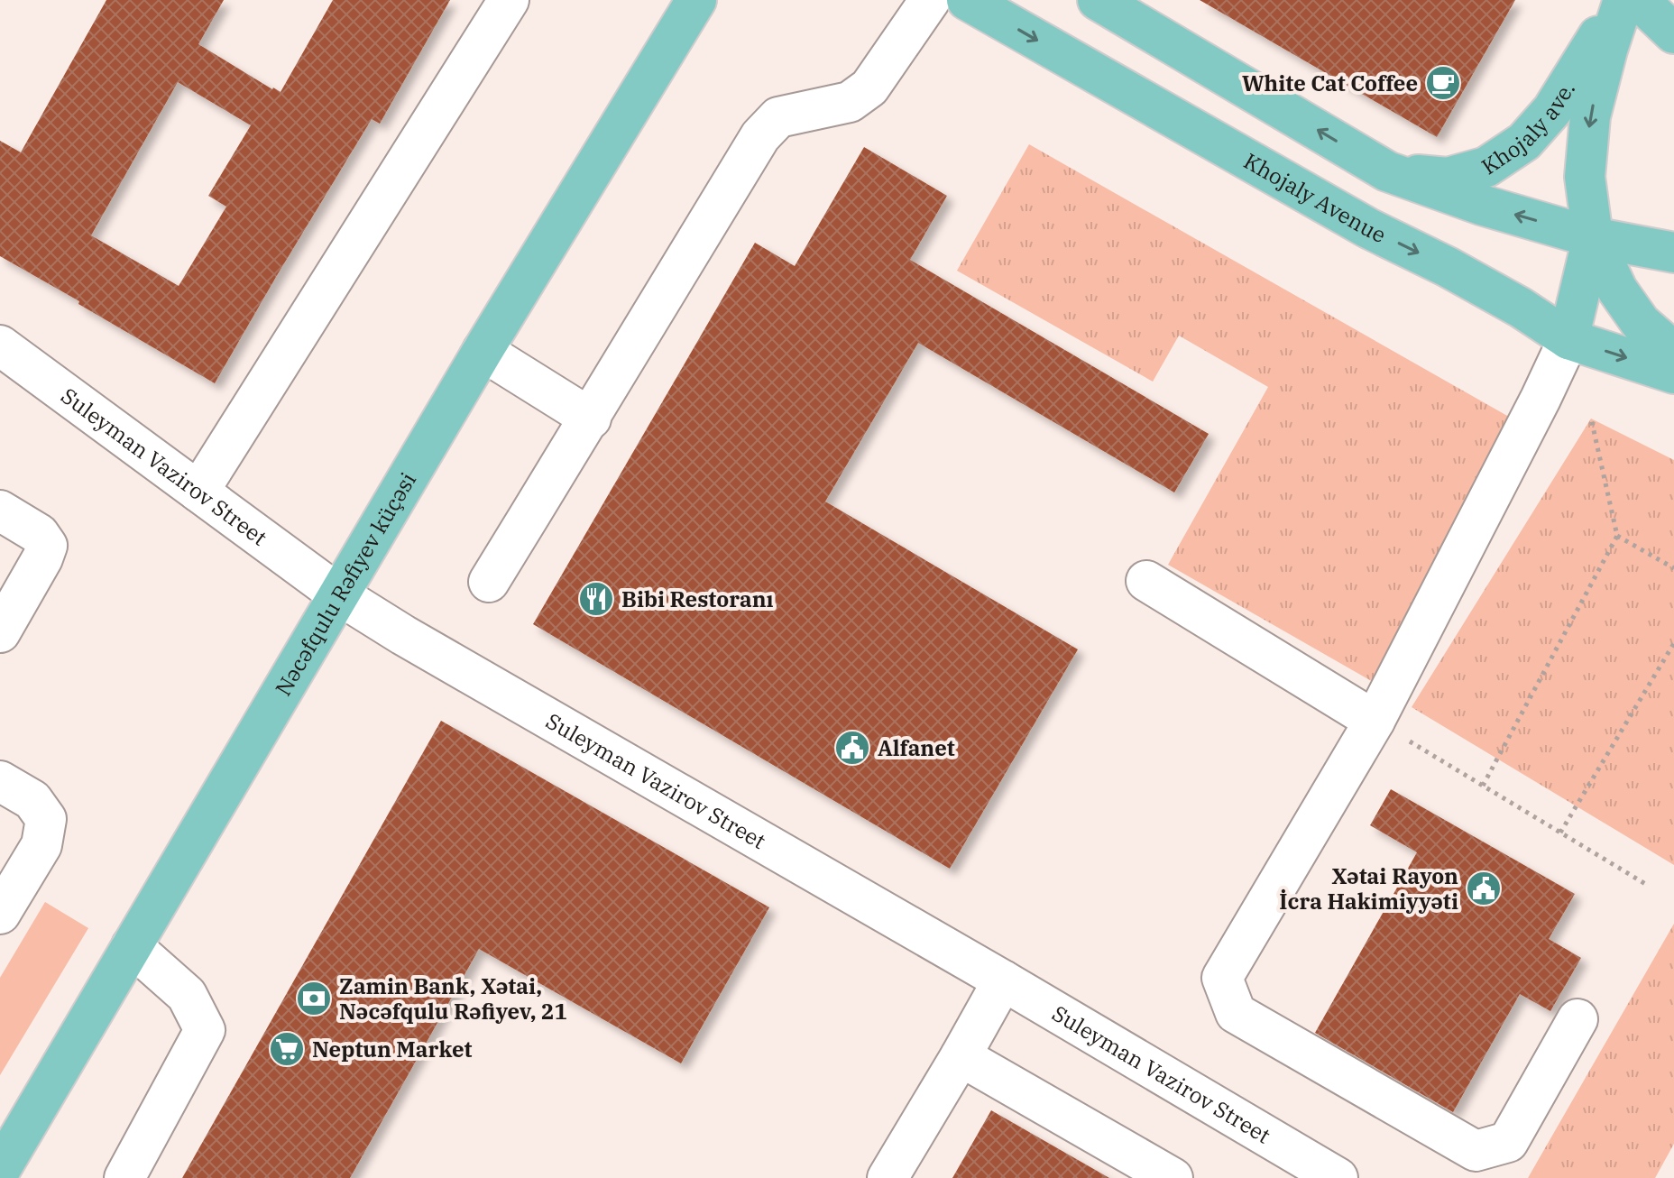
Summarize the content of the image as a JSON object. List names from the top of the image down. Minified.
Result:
{"streets":{"main road":["Khojaly ave.","Khojaly Avenue","Nəcəfqulu Rəfiyev küçəsi"],"street":["Suleyman Vazirov Street"]},"crossings":[["Khojaly ave.","Khojaly Avenue"],["Suleyman Vazirov Street","Nəcəfqulu Rəfiyev küçəsi"]],"places":{"cafe":["White Cat Coffee"],"restaurant":["‌Bibi Restoranı"],"public building":["Alfanet","Xətai Rayon İcra Hakimiyyəti"],"bank":["Zamin Bank, Xətai, Nəcəfqulu Rəfiyev, 21"],"supermarket":["Neptun Market"]}}
